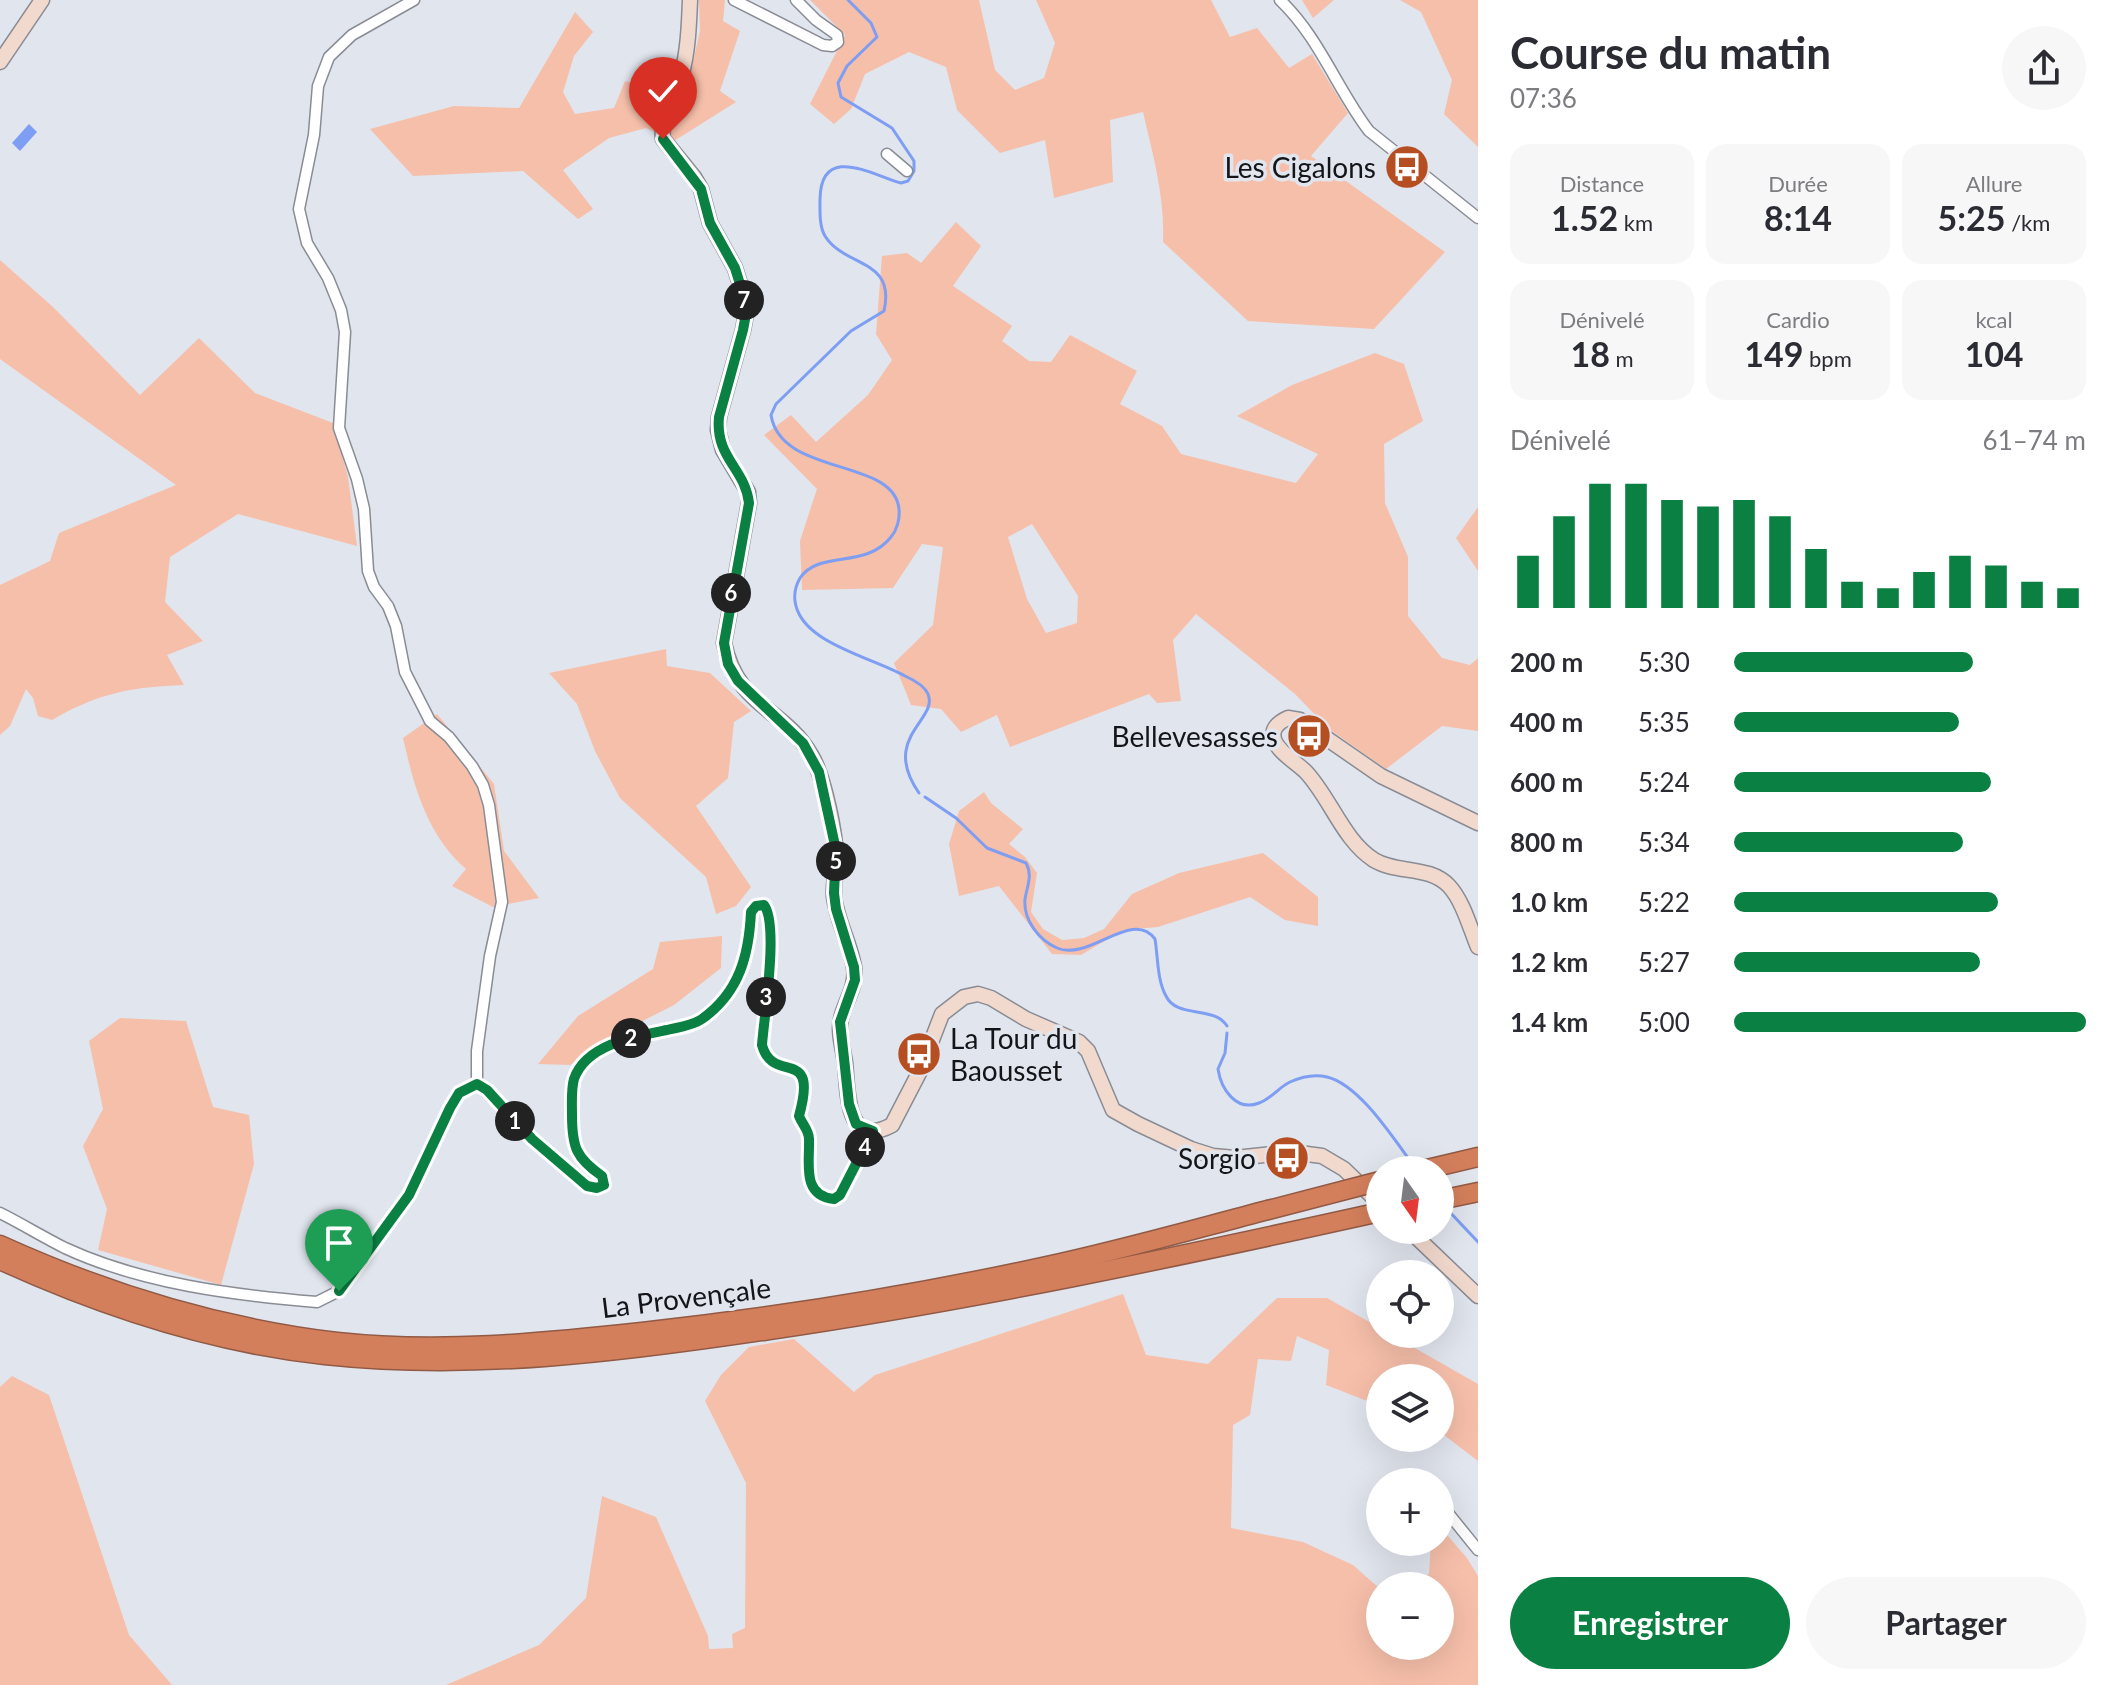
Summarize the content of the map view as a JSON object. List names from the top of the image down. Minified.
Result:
{"streets":{"highway":["La Provençale"]},"places":{"bus stop":["Les Cigalons","Bellevesasses","La Tour du Baousset","Sorgio"]},"north":"bottom","page":{"heading":["Course du matin","07:36"],"stats":[["Distance","1.52 km"],["Durée","8:14"],["Allure","5:25 /km"],["Dénivelé","18 m"],["Cardio","149 bpm"],["kcal","104"]],"pins":["7","6","5","3","2","1","4"],"chart":["Dénivelé","61–74 m"],"list":[{"name":"200 m","note":"5:30"},{"name":"400 m","note":"5:35"},{"name":"600 m","note":"5:24"},{"name":"800 m","note":"5:34"},{"name":"1.0 km","note":"5:22"},{"name":"1.2 km","note":"5:27"},{"name":"1.4 km","note":"5:00"}],"map_buttons":["+","−"],"buttons":["Enregistrer","Partager"]}}
